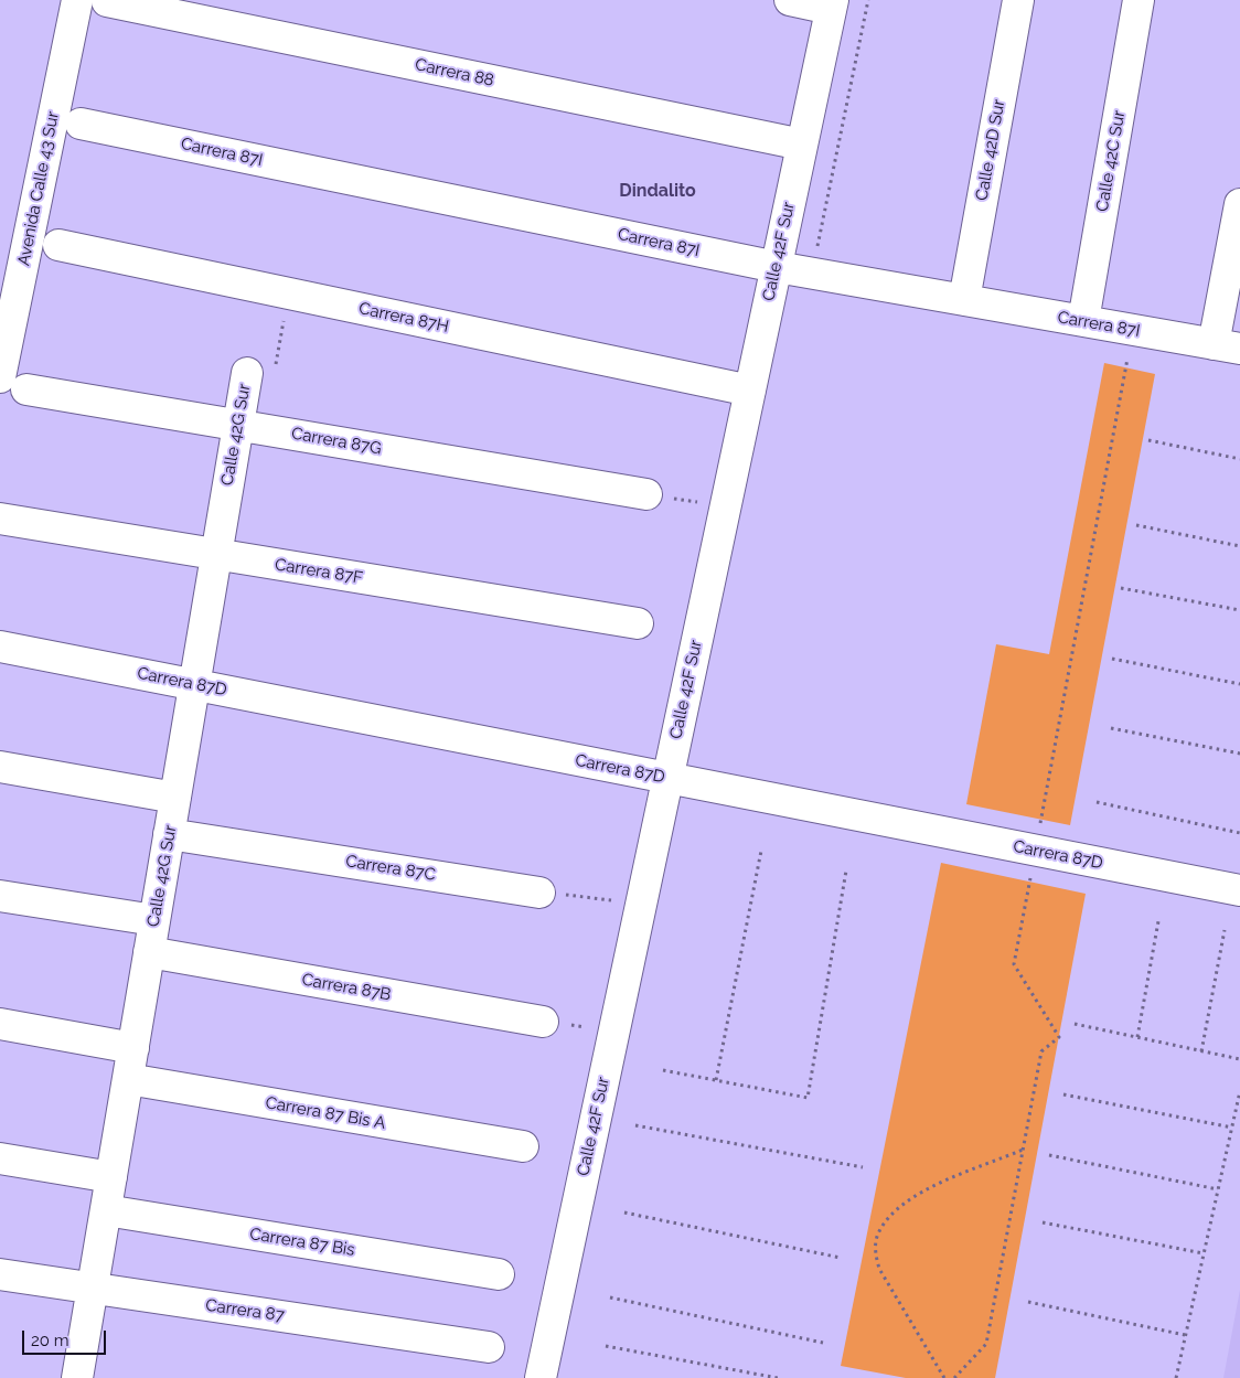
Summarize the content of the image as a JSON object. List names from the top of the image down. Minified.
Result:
{"streets":{"street":["Carrera 88","Calle 42D Sur","Carrera 87I","Calle 42C Sur","Avenida Calle 43 Sur","Calle 42F Sur","Carrera 87H","Calle 42G Sur","Carrera 87G","Carrera 87F","Carrera 87D","Carrera 87C","Carrera 87B","Carrera 87 Bis A","Carrera 87 Bis","Carrera 87"]},"crossings":[["Carrera 88","Calle 42F Sur"],["Calle 42D Sur","Carrera 87I"],["Carrera 87I","Calle 42C Sur"],["Carrera 87I","Calle 42F Sur"],["Avenida Calle 43 Sur","Carrera 87G"],["Calle 42F Sur","Carrera 87H"],["Calle 42F Sur","Carrera 87D"],["Calle 42G Sur","Carrera 87G"],["Calle 42G Sur","Carrera 87F"],["Calle 42G Sur","Carrera 87D"],["Calle 42G Sur","Carrera 87C"],["Calle 42G Sur","Carrera 87B"],["Calle 42G Sur","Carrera 87 Bis A"],["Calle 42G Sur","Carrera 87 Bis"],["Calle 42G Sur","Carrera 87"]],"districts":["Dindalito"],"scale_bar":"20 m"}
